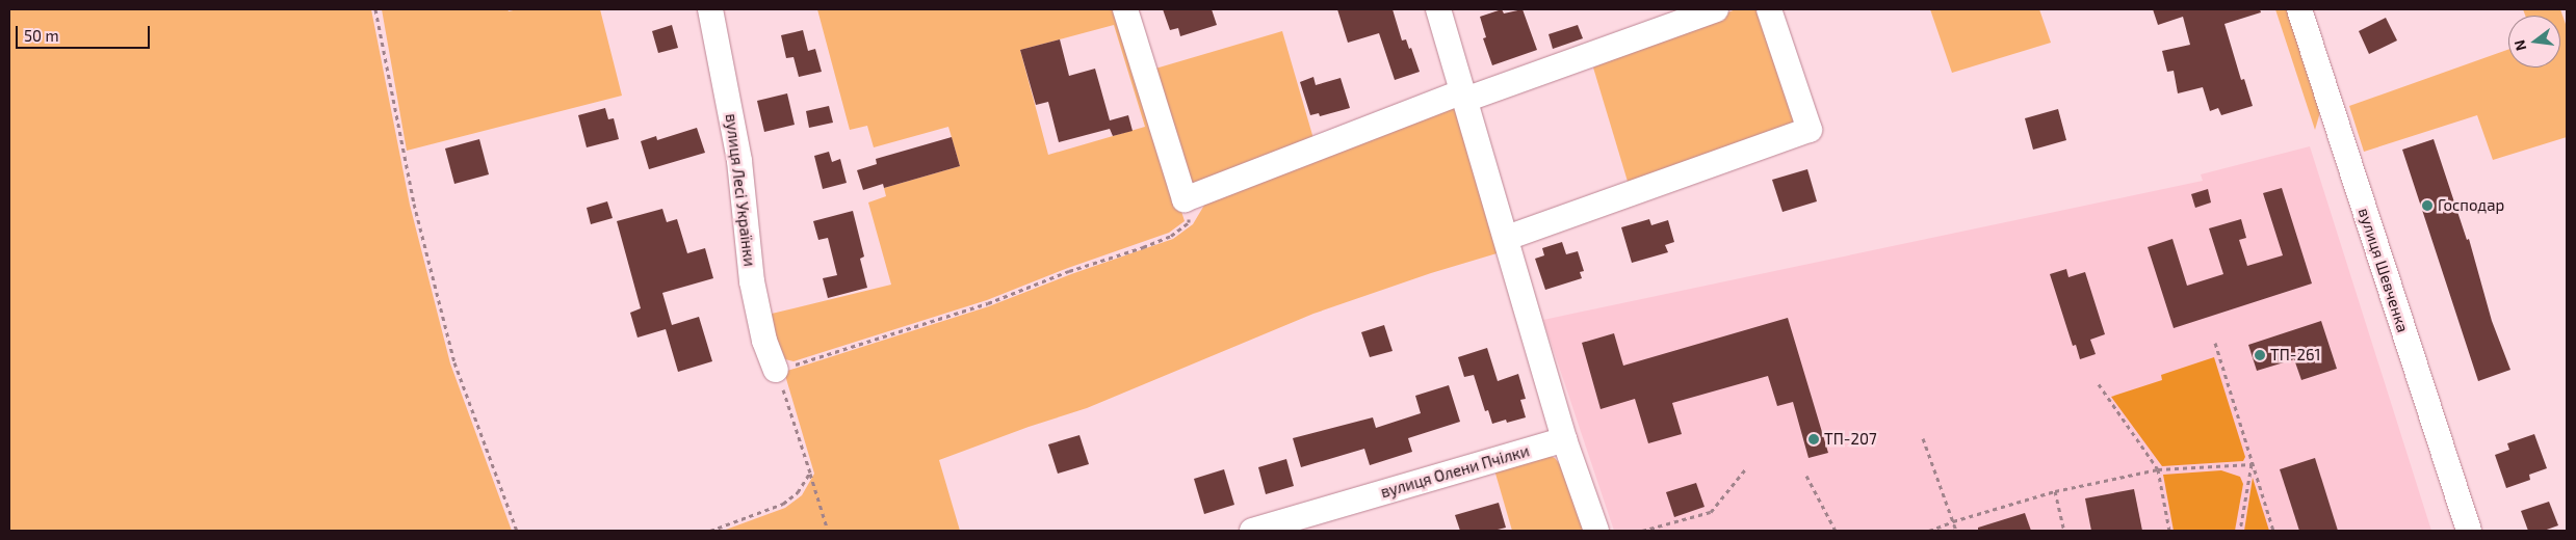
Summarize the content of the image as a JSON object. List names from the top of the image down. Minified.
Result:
{"streets":{"street":["вулиця Лесі Українки","вулиця Шевченка","вулиця Олени Пчілки"]},"places":["Господар","ТП-261","ТП-207"],"scale_bar":"50 m","north":"left"}
